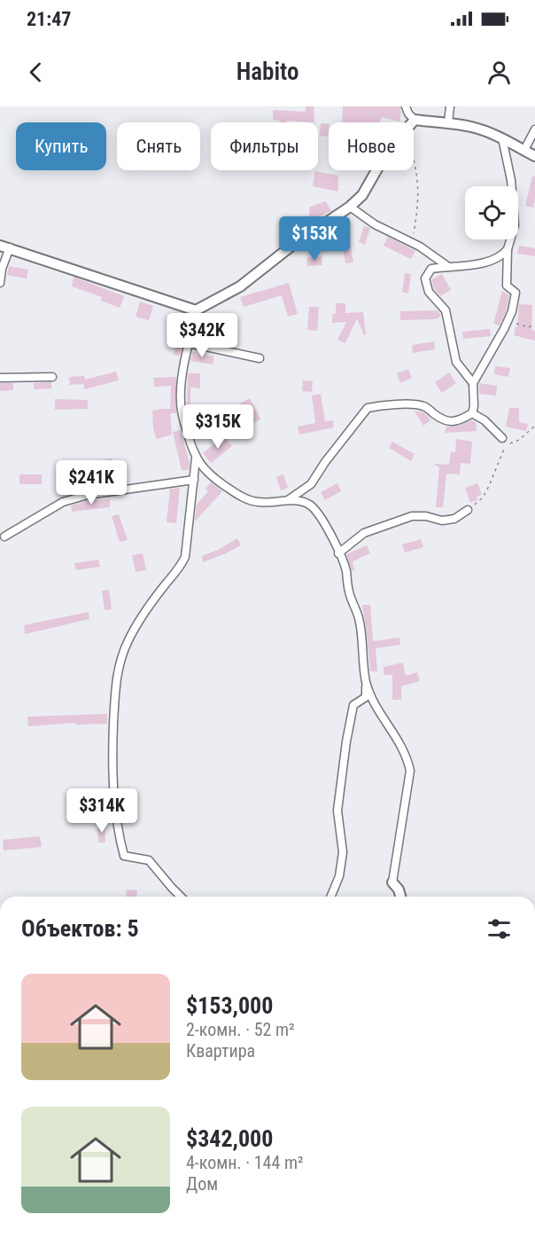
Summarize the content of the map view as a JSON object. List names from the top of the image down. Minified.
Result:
{"page":{"status":"21:47","header":"Habito","chip":["Купить","Снять","Фильтры","Новое"],"price":["$153K","$342K","$315K","$241K","$314K"],"heading":"Объектов: 5","list":[{"name":"$153,000","note":"2-комн. · 52 m² · Квартира"},{"name":"$342,000","note":"4-комн. · 144 m² · Дом"}]}}
